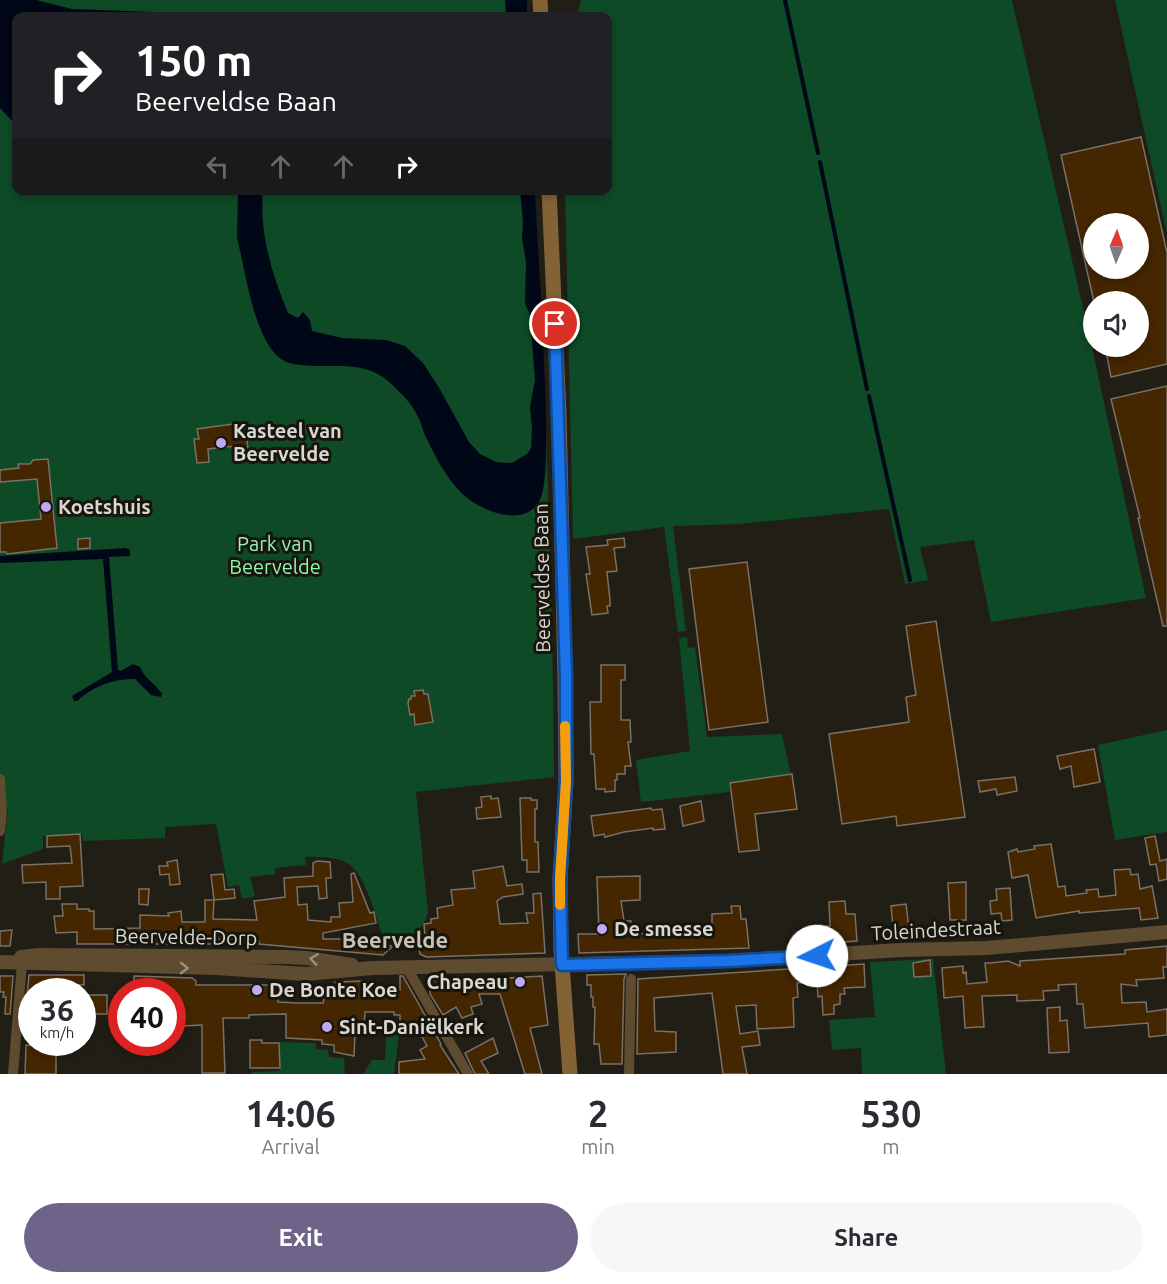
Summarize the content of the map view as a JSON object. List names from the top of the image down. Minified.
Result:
{"streets":{"main road":["Beerveldse Baan"],"street":["Toleindestraat","Beervelde-Dorp"]},"crossings":[["Beerveldse Baan","Toleindestraat"],["Beerveldse Baan","Beervelde-Dorp"],["Toleindestraat","Beervelde-Dorp"]],"districts":["Beervelde"],"parks":["Park van Beervelde"],"places":["Kasteel van Beervelde","Koetshuis","De smesse","Chapeau","De Bonte Koe","Sint-Daniëlkerk"],"north":"top","page":{"turn":["150 m","Beerveldse Baan"],"speed":"36 km/h","limit":"40","eta":["14:06","Arrival","2","min","530","m"],"buttons":["Exit","Share"]}}
